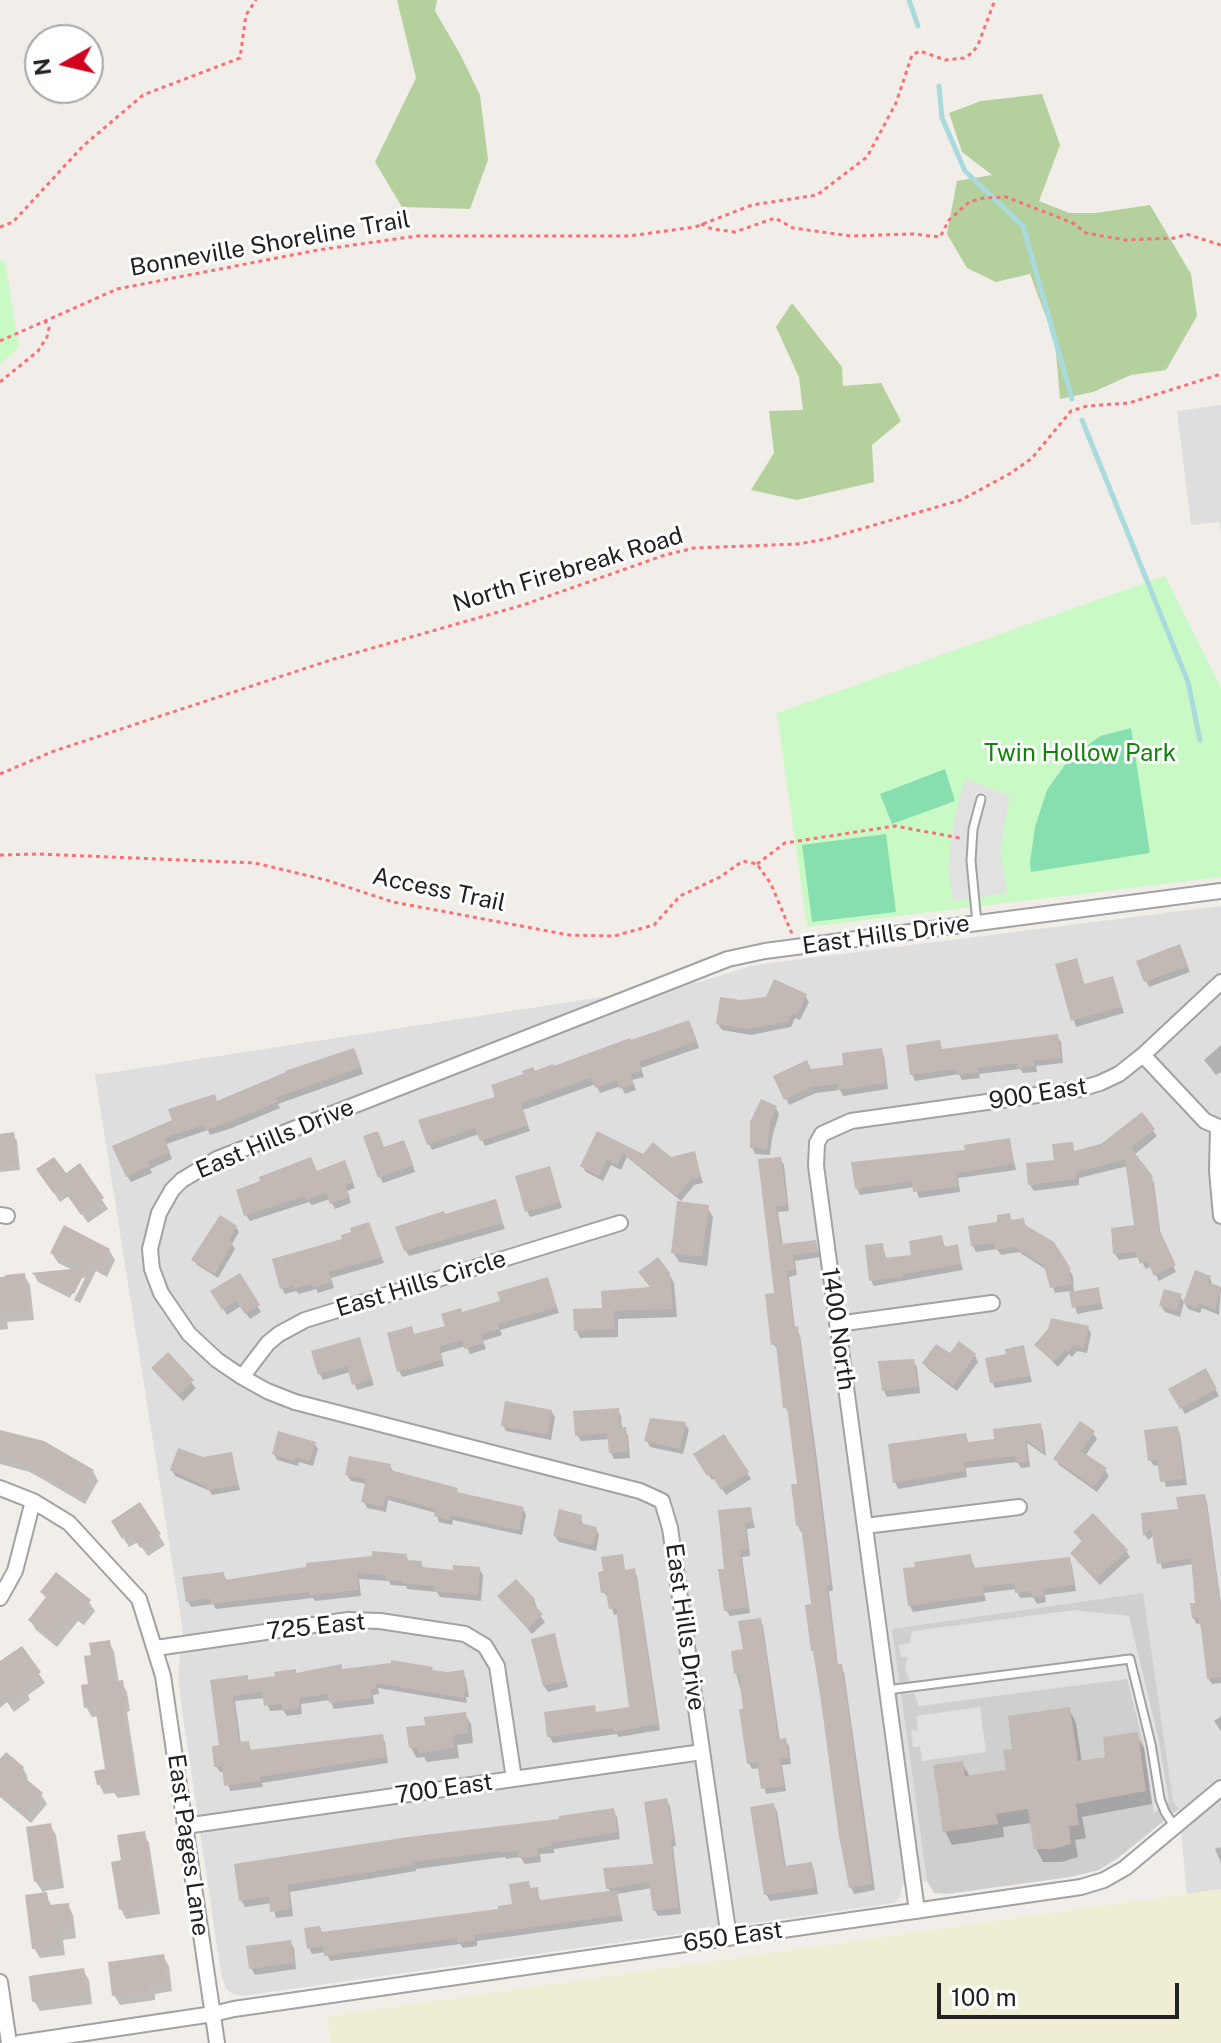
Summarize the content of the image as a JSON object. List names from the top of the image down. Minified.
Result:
{"streets":{"street":["East Hills Drive","900 East","East Hills Circle","1400 North","725 East","700 East","East Pages Lane","650 East"],"path":["Bonneville Shoreline Trail","North Firebreak Road","Access Trail"]},"crossings":[["East Hills Drive","East Hills Circle"],["East Hills Drive","700 East"],["East Hills Drive","650 East"],["900 East","1400 North"],["1400 North","650 East"],["725 East","700 East"],["725 East","East Pages Lane"],["700 East","East Pages Lane"],["East Pages Lane","650 East"]],"parks":["Twin Hollow Park"],"scale_bar":"100 m","north":"left"}
